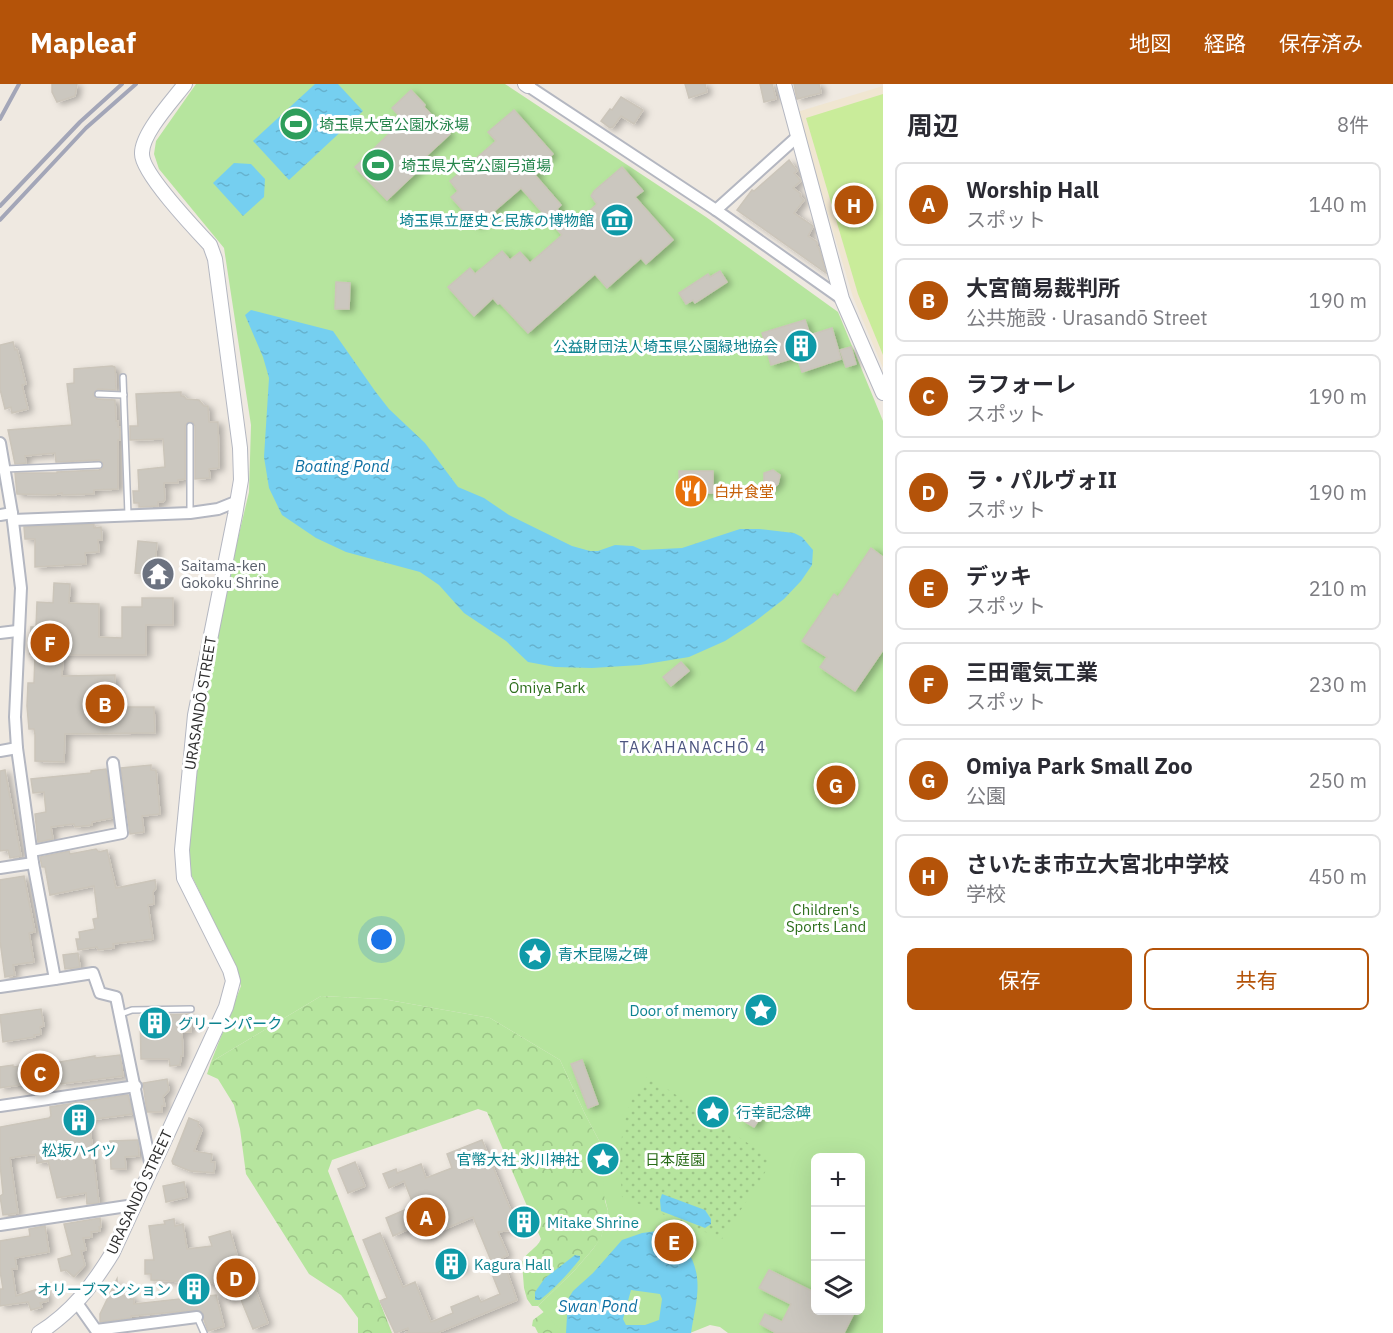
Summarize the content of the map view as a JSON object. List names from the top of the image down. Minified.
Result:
{"streets":{"street":["URASANDŌ STREET"]},"districts":["TAKAHANACHŌ 4"],"water":["Boating Pond","Swan Pond"],"parks":["Ōmiya Park","Children's Sports Land","日本庭園"],"places":{"sports":["埼玉県大宮公園水泳場","埼玉県大宮公園弓道場"],"museum":["埼玉県立歴史と民族の博物館"],"building":["公益財団法人埼玉県公園緑地協会","グリーンパーク","松坂ハイツ","Mitake Shrine","Kagura Hall","オリーブマンション"],"restaurant":["白井食堂"],"temple":["Saitama-ken Gokoku Shrine"],"place":["青木昆陽之碑","Door of memory","行幸記念碑","官幣大社 氷川神社"]},"page":{"header":"Mapleaf","nav":["地図","経路","保存済み"],"heading":["周辺","8件"],"list":[{"mark":"A","name":"Worship Hall","note":"スポット","value":"140 m"},{"mark":"B","name":"大宮簡易裁判所","note":"公共施設 · Urasandō Street","value":"190 m"},{"mark":"C","name":"ラフォーレ","note":"スポット","value":"190 m"},{"mark":"D","name":"ラ・パルヴォII","note":"スポット","value":"190 m"},{"mark":"E","name":"デッキ","note":"スポット","value":"210 m"},{"mark":"F","name":"三田電気工業","note":"スポット","value":"230 m"},{"mark":"G","name":"Omiya Park Small Zoo","note":"公園","value":"250 m"},{"mark":"H","name":"さいたま市立大宮北中学校","note":"学校","value":"450 m"}],"pins":["H","F","B","G","C","A","E","D"],"buttons":["保存","共有"],"map_buttons":["+","−"]}}
